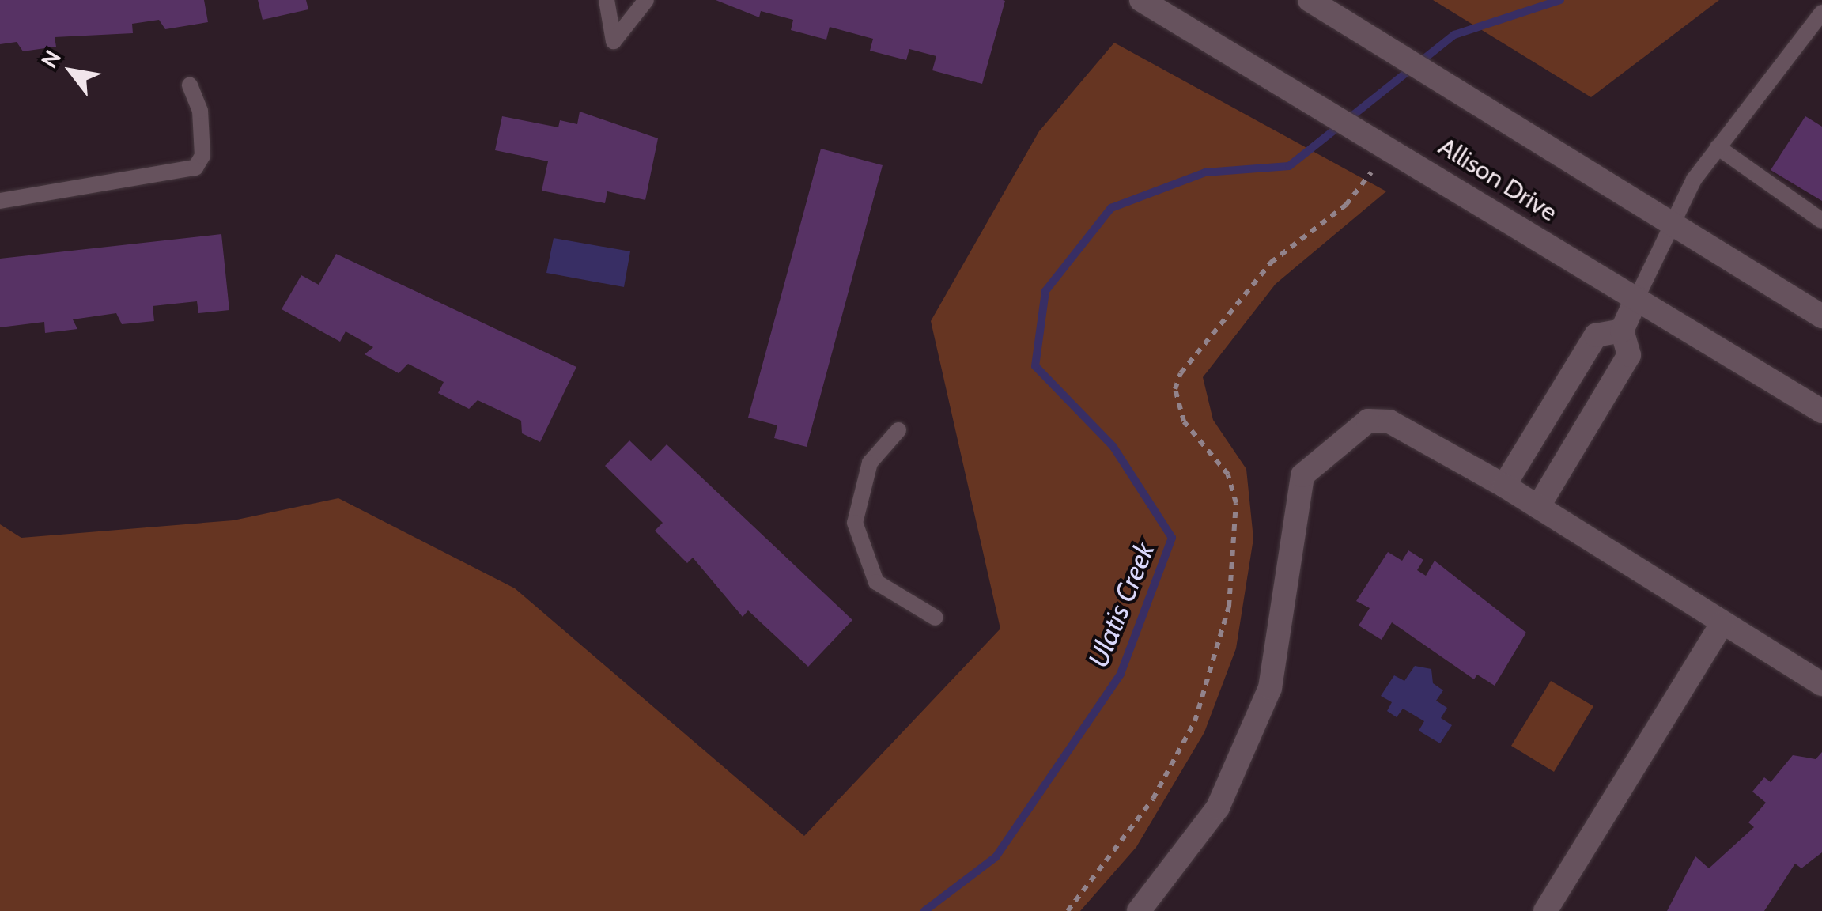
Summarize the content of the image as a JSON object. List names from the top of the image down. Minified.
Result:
{"streets":{"street":["Allison Drive"]},"water":["Ulatis Creek"],"north":"top left"}
